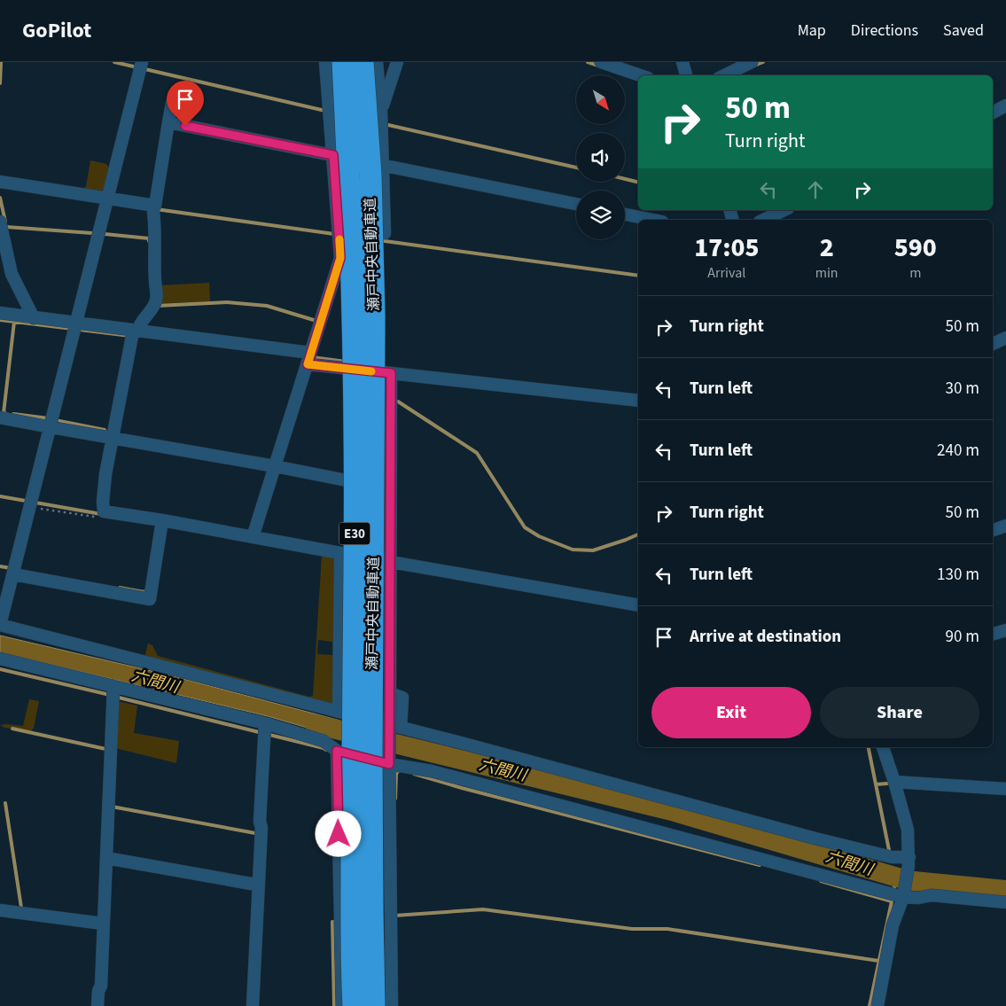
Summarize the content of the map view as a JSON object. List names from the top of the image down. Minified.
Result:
{"streets":{"highway":["瀬戸中央自動車道","E30"]},"water":["六間川"],"north":"bottom right","page":{"header":"GoPilot","nav":["Map","Directions","Saved"],"turn":["50 m","Turn right"],"eta":["17:05","Arrival","2","min","590","m"],"list":[{"name":"Turn right","value":"50 m"},{"name":"Turn left","value":"30 m"},{"name":"Turn left","value":"240 m"},{"name":"Turn right","value":"50 m"},{"name":"Turn left","value":"130 m"},{"name":"Arrive at destination","value":"90 m"}],"buttons":["Exit","Share"]}}
